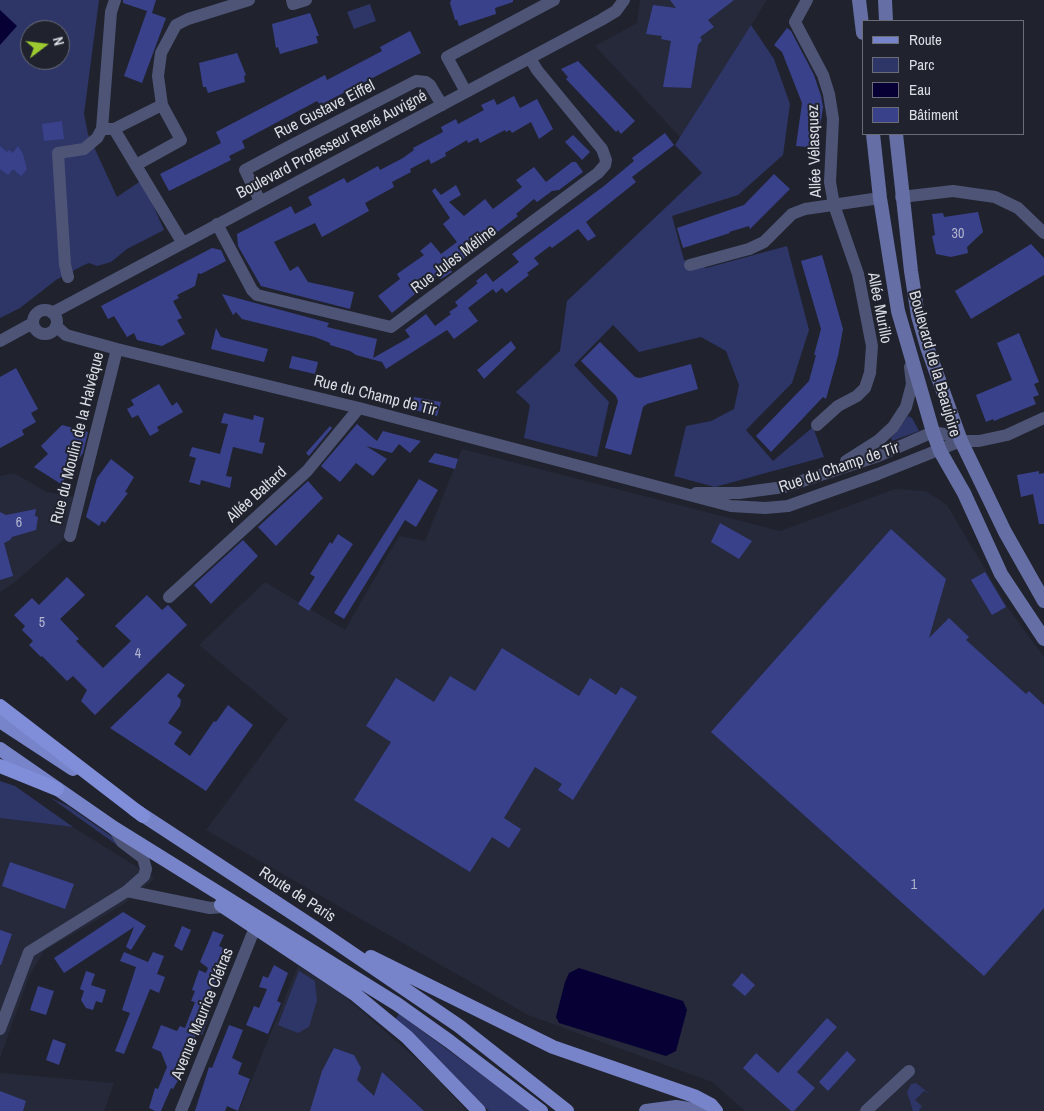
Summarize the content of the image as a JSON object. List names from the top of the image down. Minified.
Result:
{"streets":{"main road":["Boulevard de la Beaujoire","Route de Paris"],"street":["Rue Gustave Eiffel","Boulevard Professeur René Auvigné","Allée Vélasquez","Rue Jules Méline","Allée Murillo","Rue du Champ de Tir","Rue du Moulin de la Halvêque","Allée Baltard","Avenue Maurice Clétras"]},"crossings":[["Rue Gustave Eiffel","Boulevard Professeur René Auvigné"],["Boulevard Professeur René Auvigné","Rue Jules Méline"],["Boulevard Professeur René Auvigné","Rue du Champ de Tir"],["Allée Vélasquez","Allée Murillo"],["Allée Vélasquez","Boulevard de la Beaujoire"],["Boulevard de la Beaujoire","Rue du Champ de Tir"],["Rue du Champ de Tir","Rue du Moulin de la Halvêque"],["Rue du Champ de Tir","Allée Baltard"]],"house_numbers":["30","6","5","4","1"],"legend":["Route","Parc","Eau","Bâtiment"],"north":"right"}
